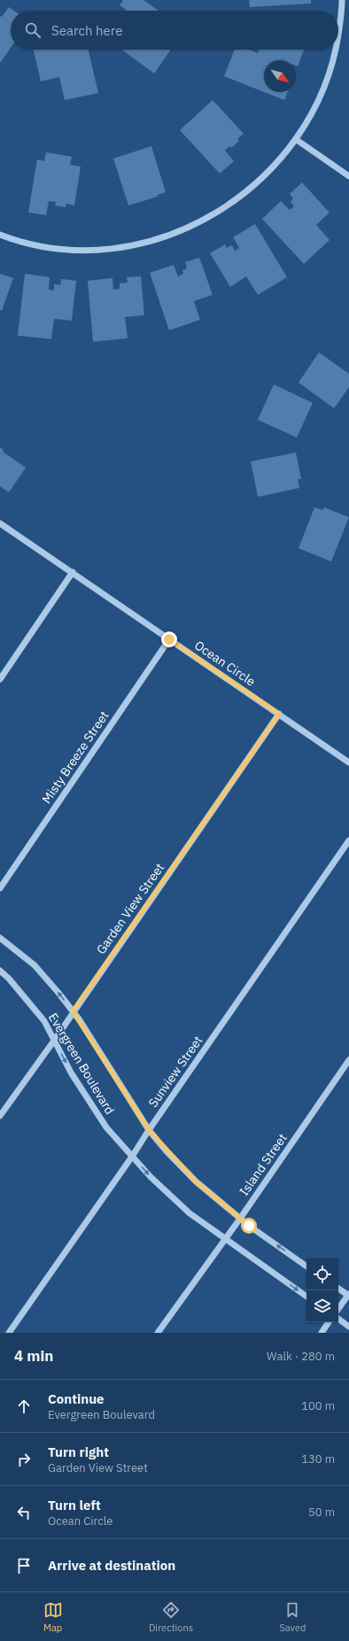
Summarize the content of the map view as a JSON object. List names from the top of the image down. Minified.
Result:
{"streets":{"street":["Ocean Circle","Misty Breeze Street","Garden View Street","Evergreen Boulevard","Sunview Street","Island Street"]},"crossings":[["Ocean Circle","Misty Breeze Street"],["Ocean Circle","Garden View Street"],["Garden View Street","Evergreen Boulevard"],["Evergreen Boulevard","Sunview Street"],["Evergreen Boulevard","Island Street"]],"north":"bottom right","page":{"search":"Search here","heading":["4 min","Walk · 280 m"],"list":[["Continue","Evergreen Boulevard","100 m"],["Turn right","Garden View Street","130 m"],["Turn left","Ocean Circle","50 m"],"Arrive at destination"],"nav":["Map","Directions","Saved"]}}
